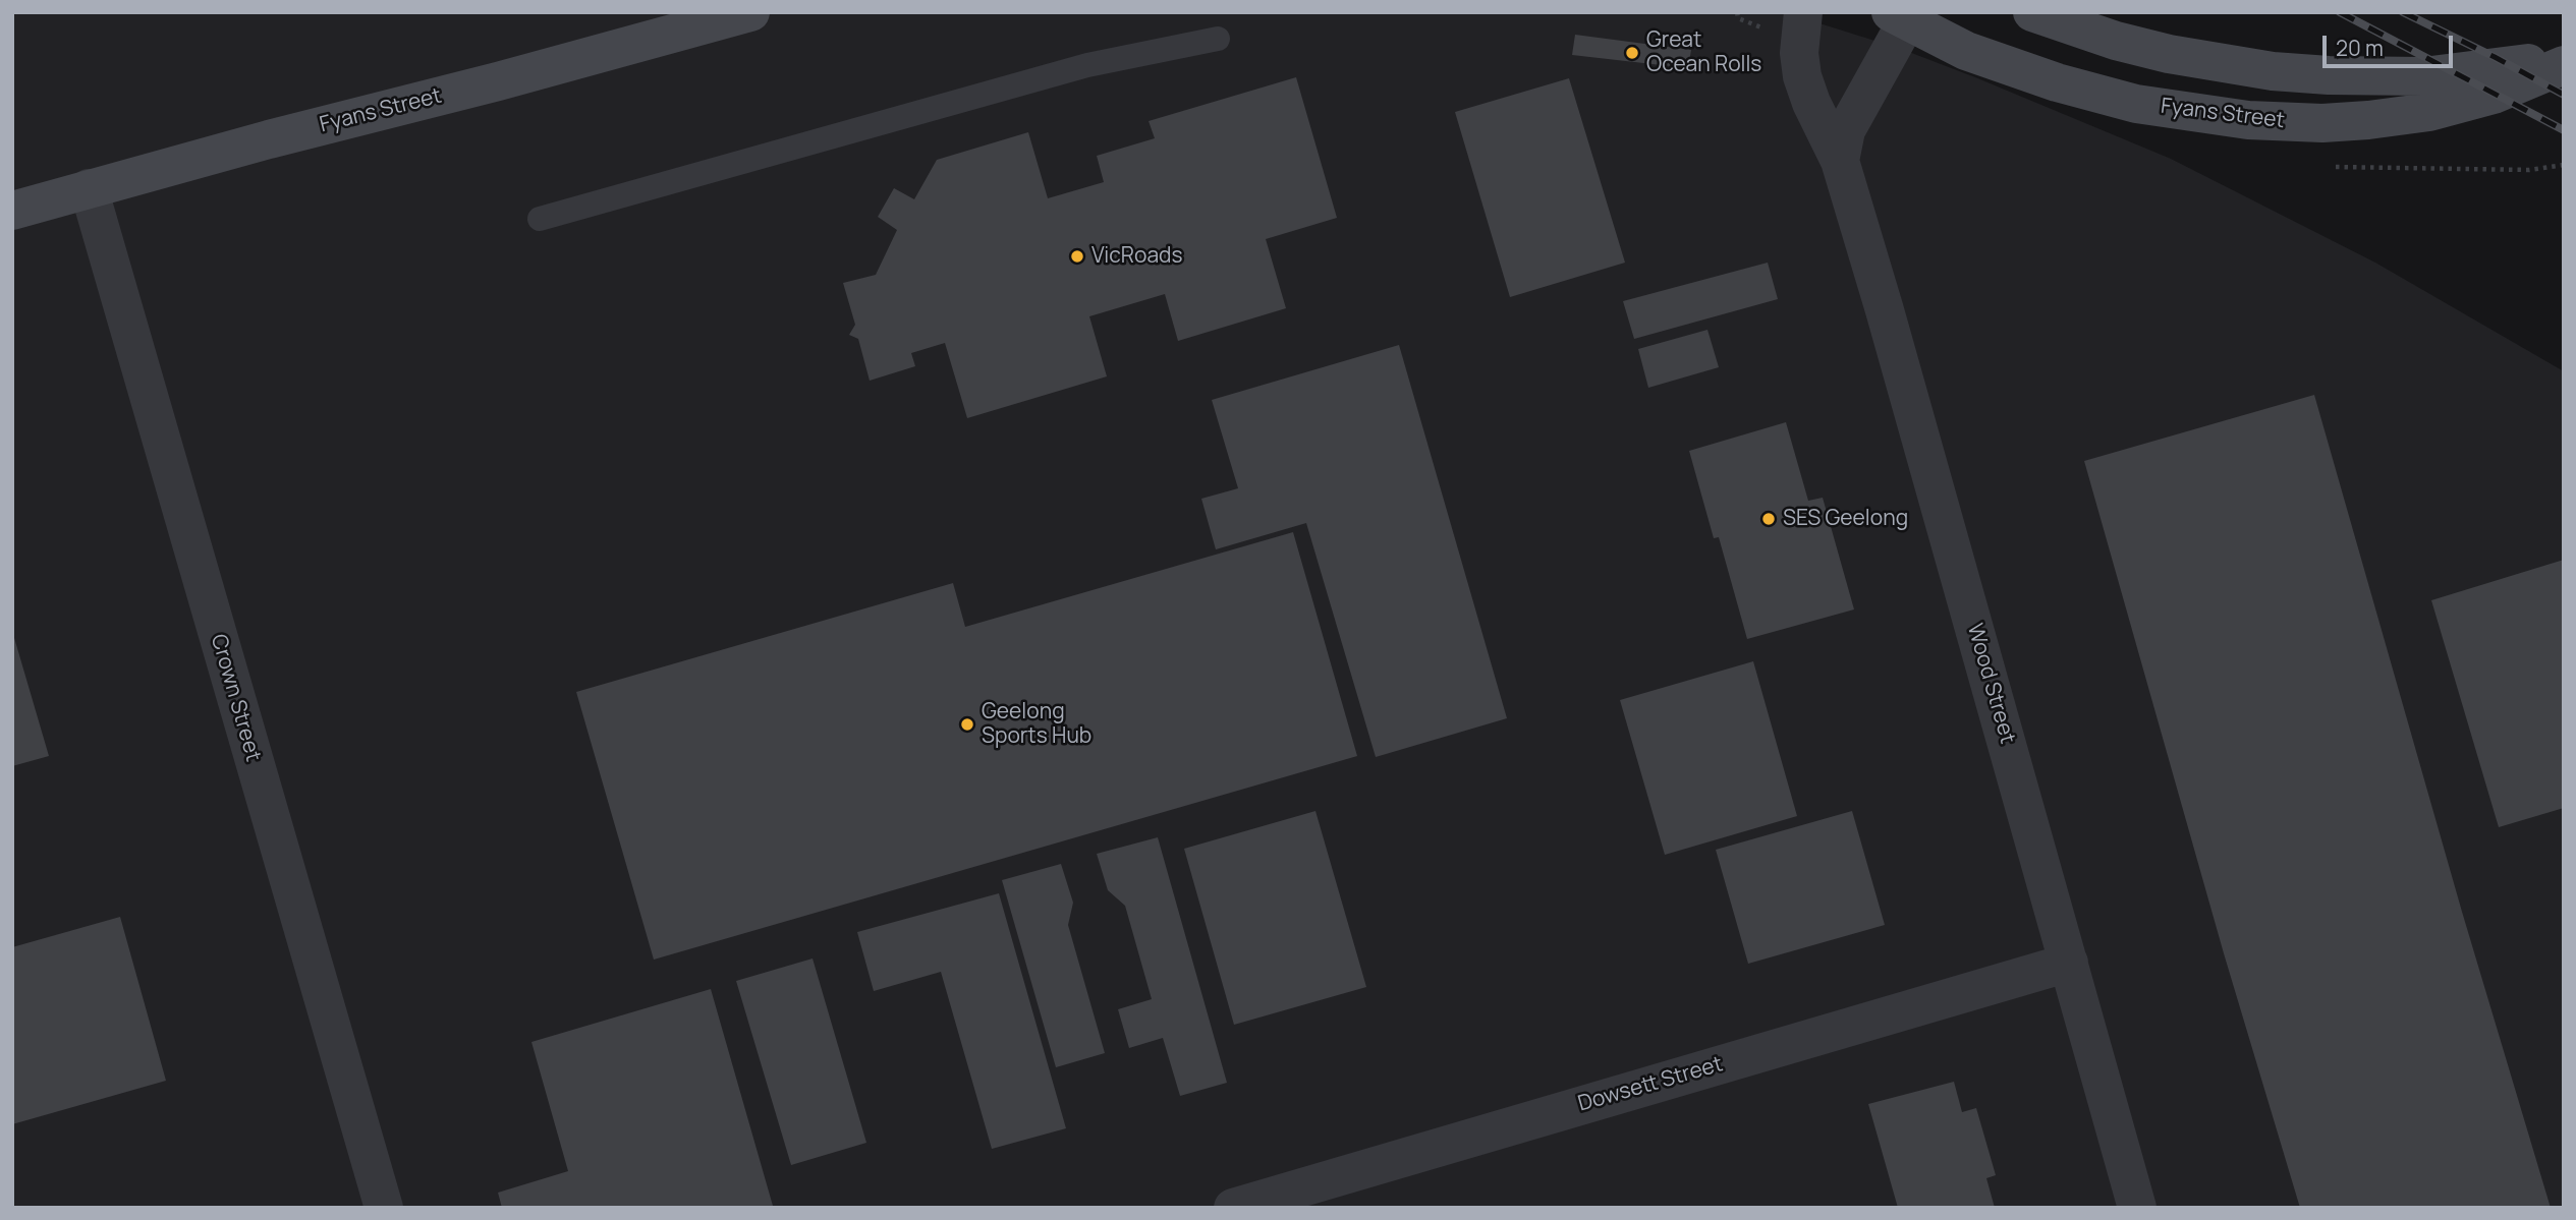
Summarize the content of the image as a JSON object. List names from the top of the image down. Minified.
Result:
{"streets":{"main road":["Fyans Street"],"street":["Wood Street","Crown Street","Dowsett Street"]},"crossings":[["Fyans Street","Crown Street"],["Wood Street","Dowsett Street"]],"places":["Great Ocean Rolls","VicRoads","SES Geelong","Geelong Sports Hub"],"scale_bar":"20 m"}
